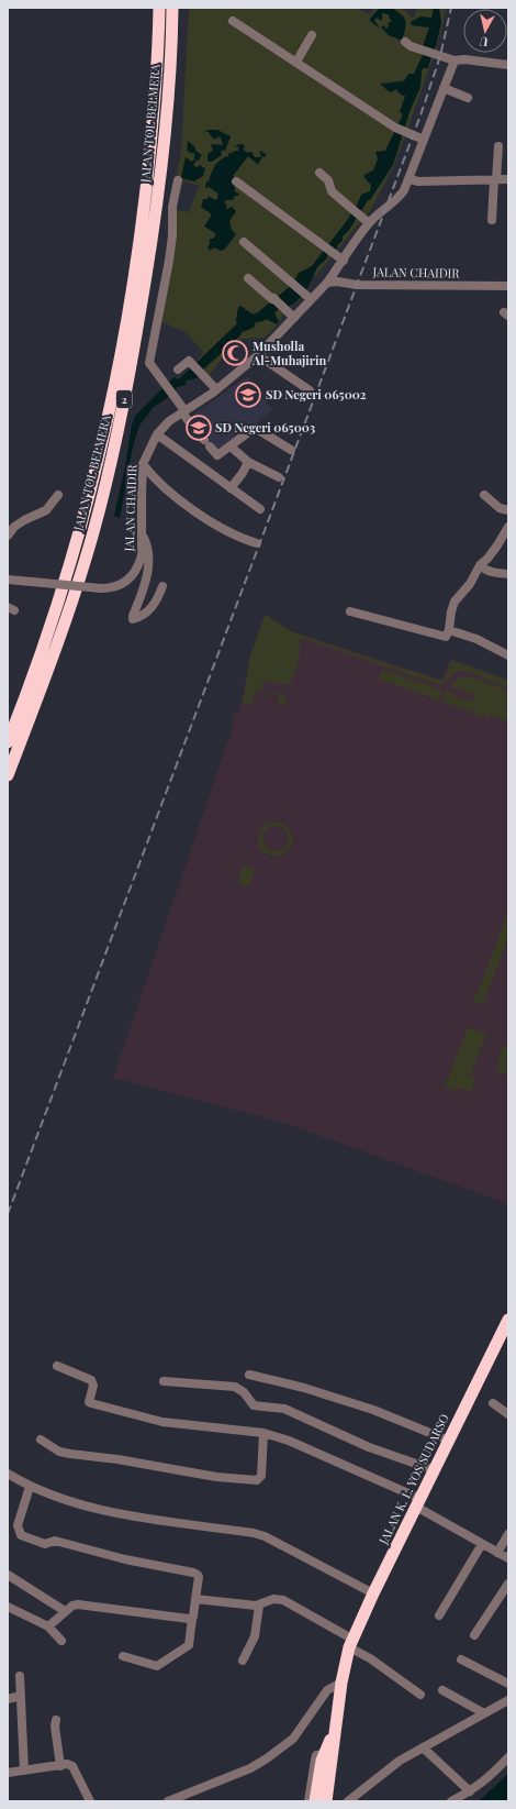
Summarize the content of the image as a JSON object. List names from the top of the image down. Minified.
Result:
{"streets":{"highway":["JALAN TOL BELMERA","2","JALAN K. L. YOS SUDARSO"],"street":["JALAN CHAIDIR"]},"places":{"mosque":["Musholla Al-Muhajirin"],"school or university":["SD Negeri 065002","SD Negeri 065003"]},"north":"bottom"}
